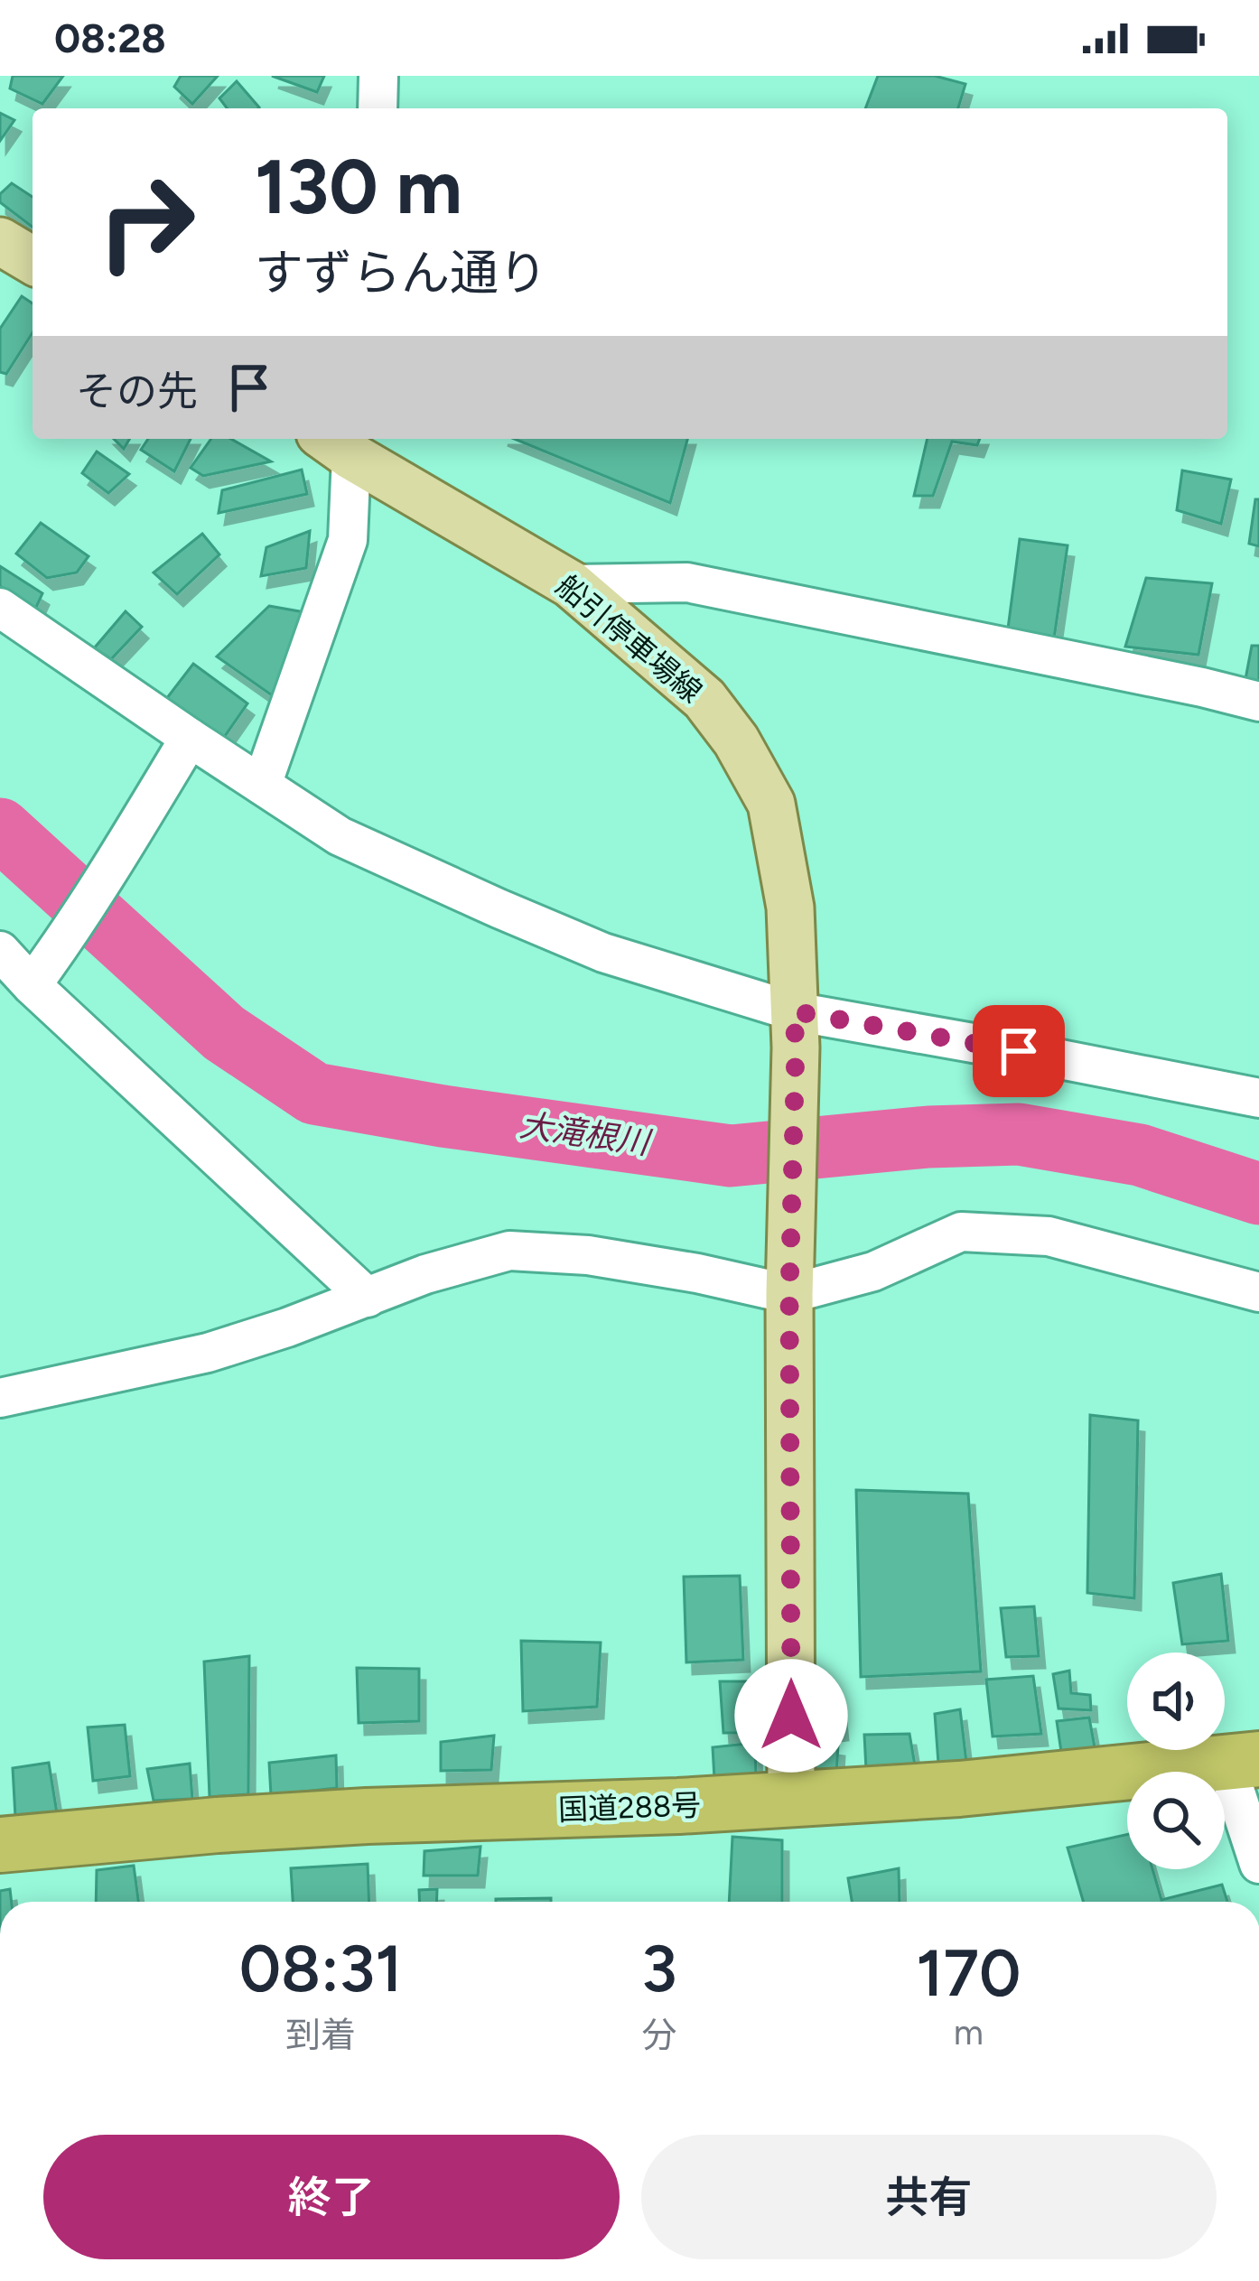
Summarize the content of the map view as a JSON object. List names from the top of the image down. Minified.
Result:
{"streets":{"highway":["国道288号"],"main road":["船引停車場線"]},"crossings":[["船引停車場線","国道288号"]],"water":["大滝根川"],"page":{"status":"08:28","turn":["130 m","すずらん通り"],"then":"その先","eta":["08:31","到着","3","分","170","m"],"buttons":["終了","共有"]}}
